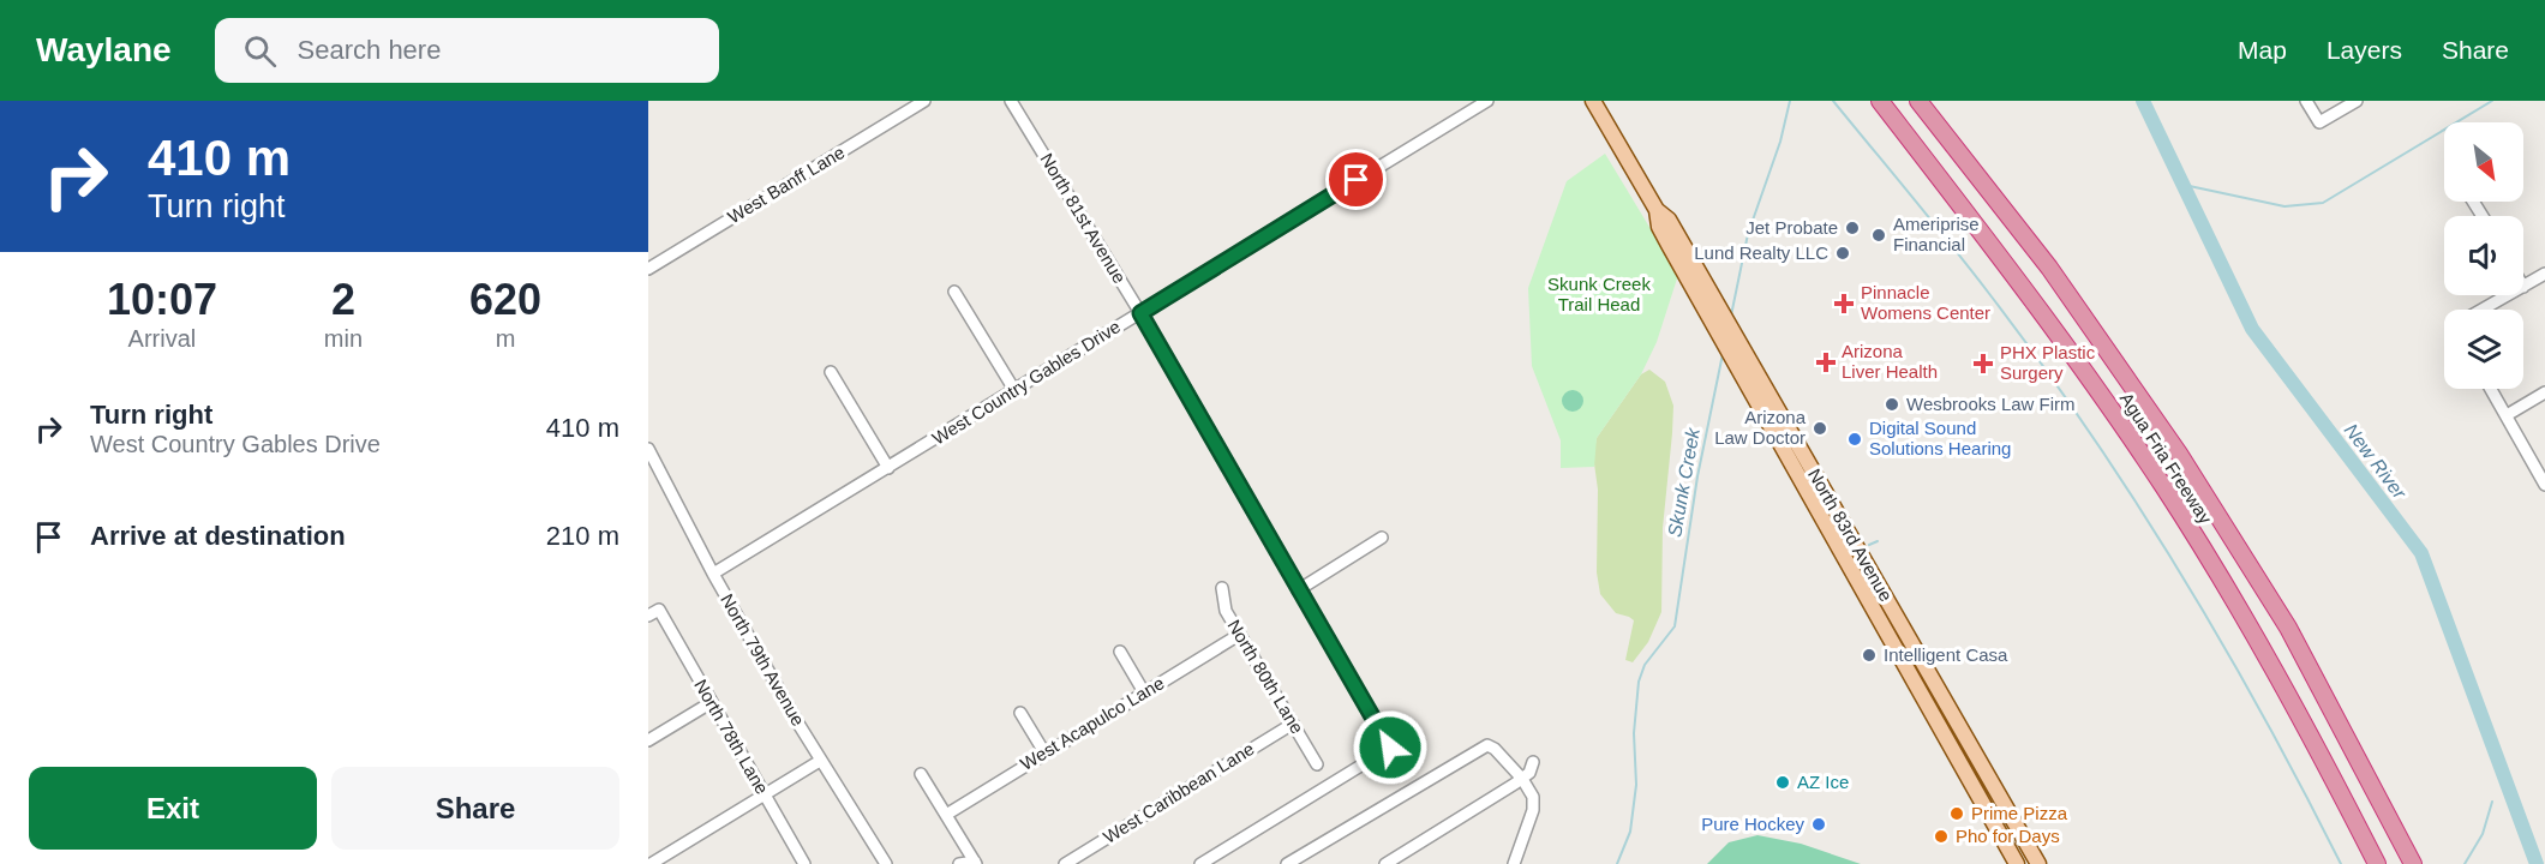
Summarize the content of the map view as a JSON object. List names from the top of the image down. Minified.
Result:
{"streets":{"highway":["Agua Fria Freeway"],"main road":["North 83rd Avenue"],"street":["West Banff Lane","North 81st Avenue","West Country Gables Drive","North 79th Avenue","North 80th Lane","West Acapulco Lane","North 78th Lane","West Caribbean Lane"]},"crossings":[["North 81st Avenue","West Country Gables Drive"],["West Country Gables Drive","North 79th Avenue"],["North 80th Lane","West Acapulco Lane"],["North 80th Lane","West Caribbean Lane"]],"water":["New River","Skunk Creek"],"parks":["Skunk Creek Trail Head"],"places":{"other":["Jet Probate","Ameriprise Financial","Lund Realty LLC","Wesbrooks Law Firm","Arizona Law Doctor","Digital Sound Solutions Hearing","Intelligent Casa","AZ Ice","Prime Pizza","Pure Hockey","Pho for Days"],"health":["Pinnacle Womens Center","Arizona Liver Health","PHX Plastic Surgery"]},"north":"bottom right","page":{"header":"Waylane","search":"Search here","nav":["Map","Layers","Share"],"turn":["410 m","Turn right"],"eta":["10:07","Arrival","2","min","620","m"],"list":[{"name":"Turn right","note":"West Country Gables Drive","value":"410 m"},{"name":"Arrive at destination","value":"210 m"}],"buttons":["Exit","Share"]}}
